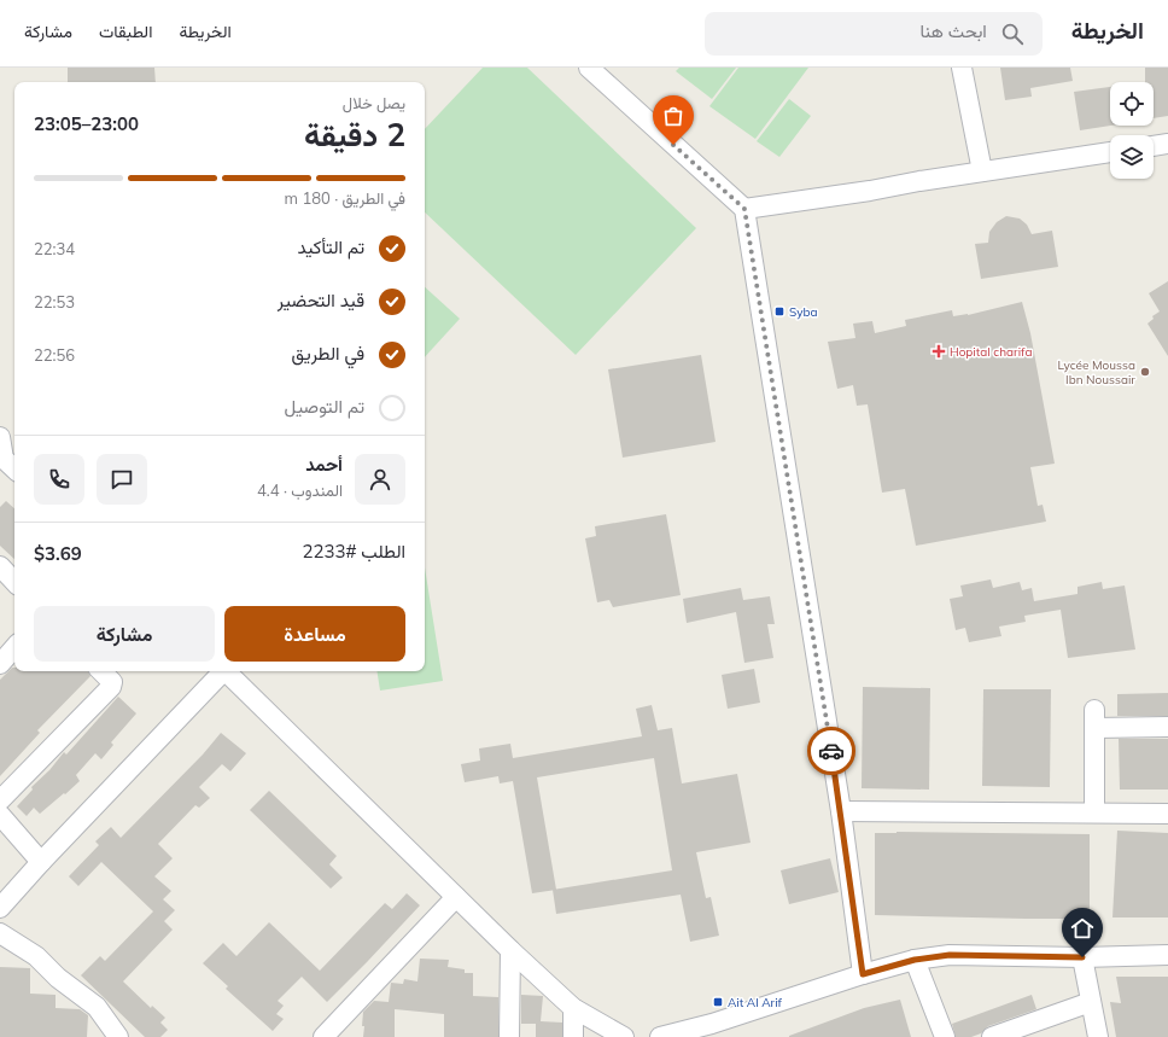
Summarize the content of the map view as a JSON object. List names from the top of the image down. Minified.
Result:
{"places":{"transit":["Syba","Ait Al Arif"],"health":["Hopital charifa"],"other":["Lycée Moussa Ibn Noussair"]},"page":{"header":"الخريطة","search":"ابحث هنا","nav":["الخريطة","الطبقات","مشاركة"],"heading":["2 دقيقة","يصل خلال","23:00–23:05"],"panel":["أحمد","المندوب · 4.4","الطلب #2233","$3.69"],"bar":"في الطريق · 180 m","list":[["تم التأكيد","22:34"],["قيد التحضير","22:53"],["في الطريق","22:56"],"تم التوصيل"],"buttons":["مساعدة","مشاركة"]}}
